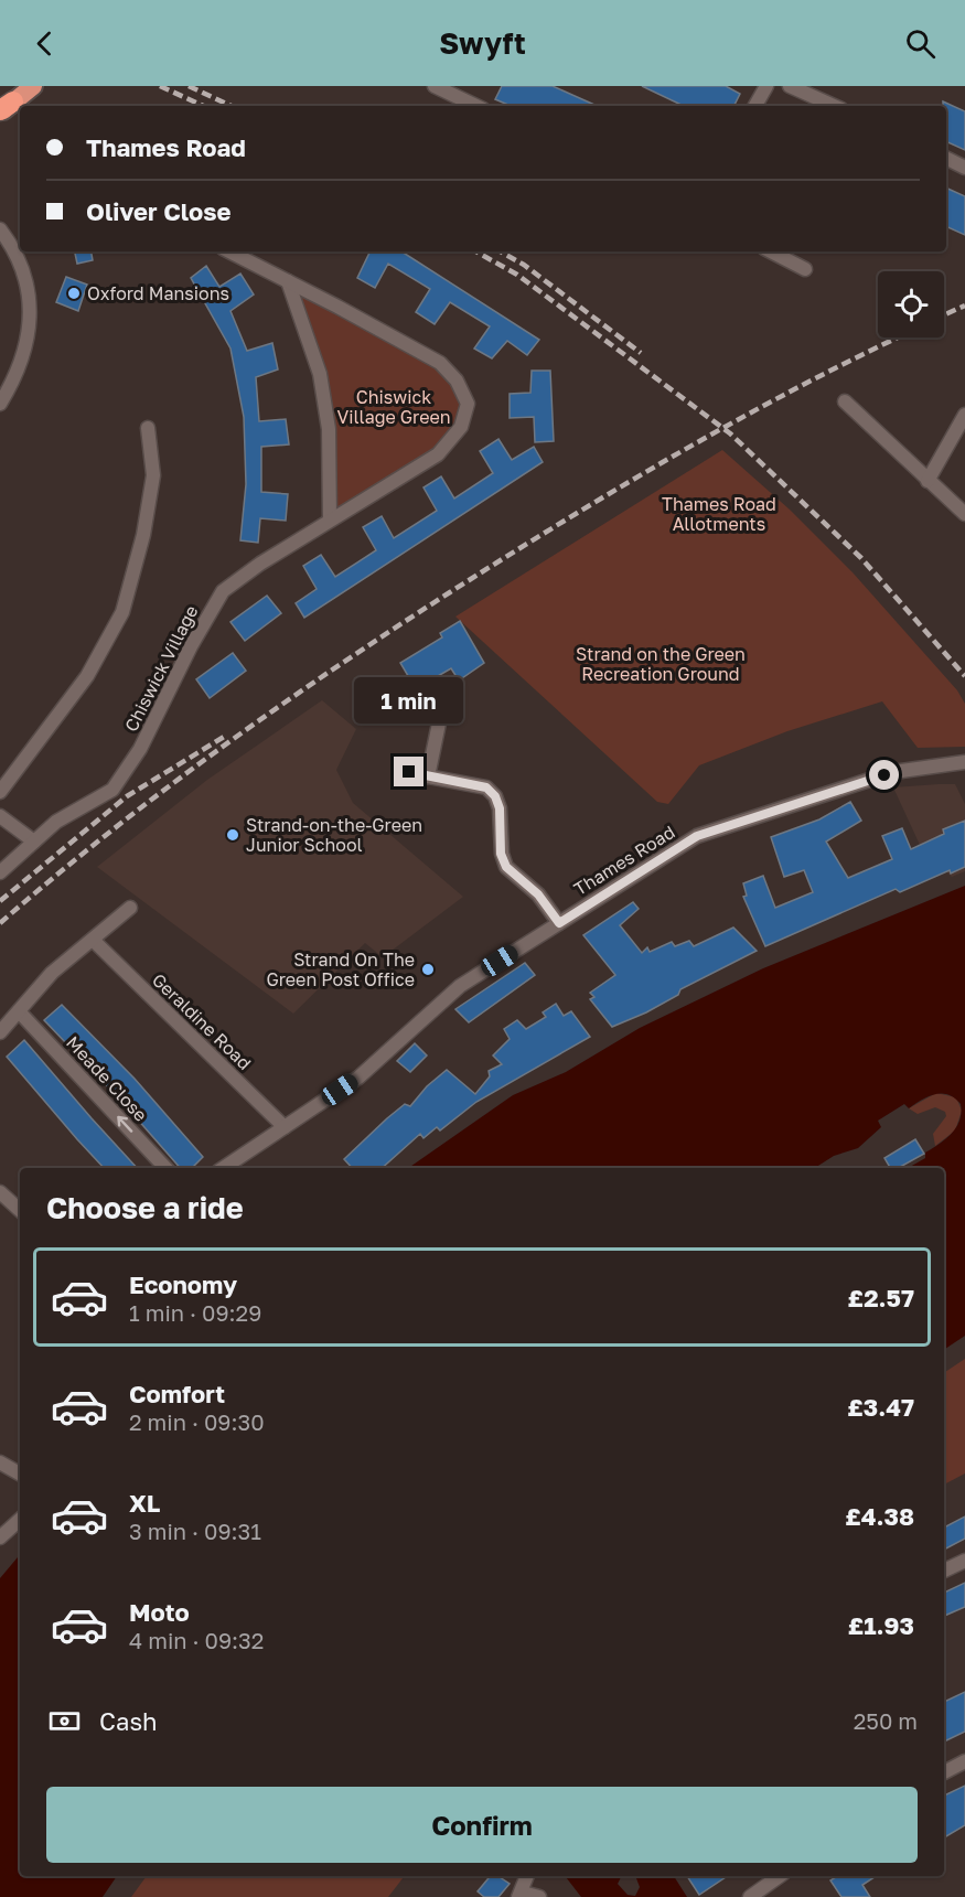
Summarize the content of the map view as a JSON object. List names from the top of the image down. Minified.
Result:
{"streets":{"street":["Chiswick Village","Thames Road","Geraldine Road","Meade Close"]},"crossings":[["Thames Road","Geraldine Road"]],"one_way":["Meade Close"],"parks":["Chiswick Village Green","Thames Road Allotments","Strand on the Green Recreation Ground"],"places":["Oxford Mansions","Strand-on-the-Green Junior School","Strand On The Green Post Office"],"page":{"header":"Swyft","banner":["Thames Road","Oliver Close"],"bubble":"1 min","heading":"Choose a ride","list":[{"name":"Economy","note":"1 min · 09:29","value":"£2.57"},{"name":"Comfort","note":"2 min · 09:30","value":"£3.47"},{"name":"XL","note":"3 min · 09:31","value":"£4.38"},{"name":"Moto","note":"4 min · 09:32","value":"£1.93"}],"pay":["Cash","250 m"],"buttons":"Confirm"}}
